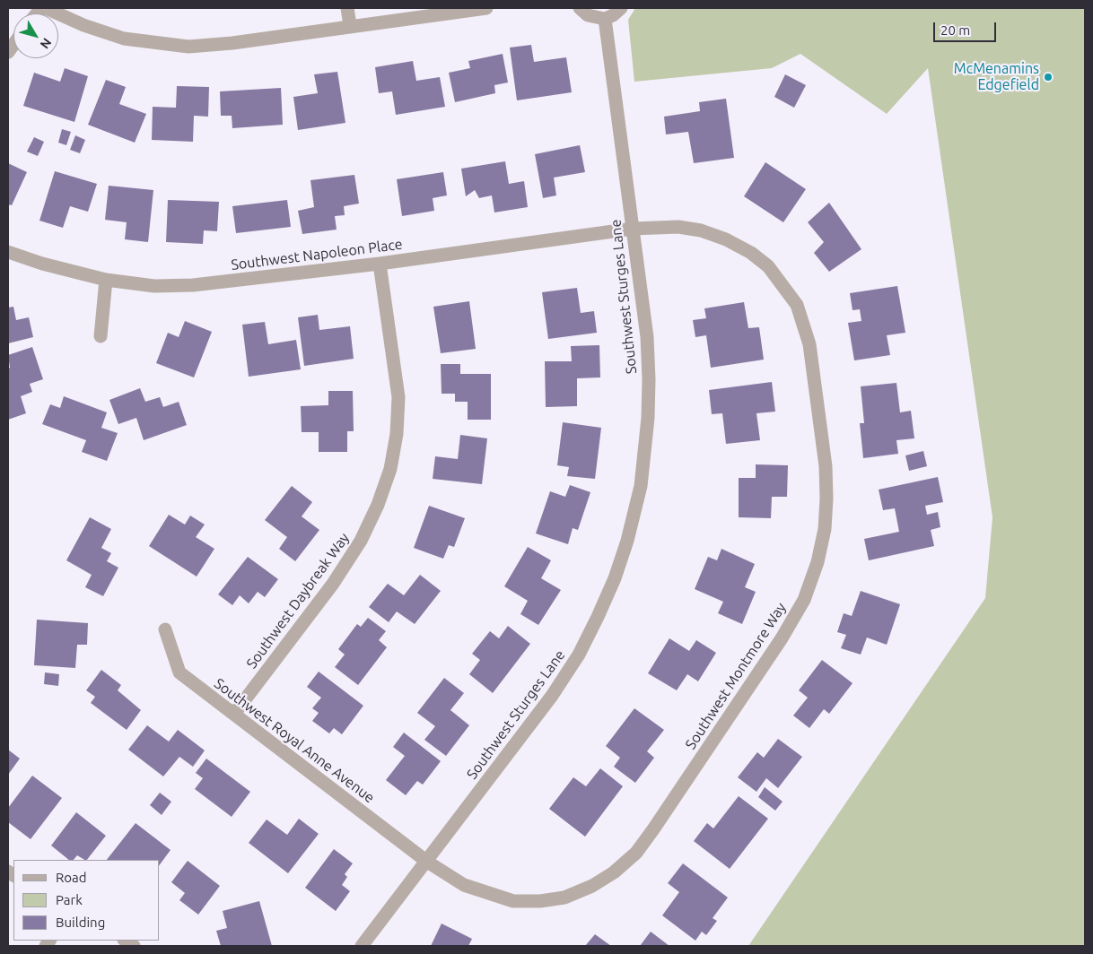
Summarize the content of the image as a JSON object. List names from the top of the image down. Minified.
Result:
{"streets":{"street":["Southwest Napoleon Place","Southwest Sturges Lane","Southwest Daybreak Way","Southwest Montmore Way","Southwest Royal Anne Avenue"]},"crossings":[["Southwest Napoleon Place","Southwest Sturges Lane"],["Southwest Napoleon Place","Southwest Daybreak Way"],["Southwest Napoleon Place","Southwest Montmore Way"],["Southwest Sturges Lane","Southwest Montmore Way"],["Southwest Sturges Lane","Southwest Royal Anne Avenue"],["Southwest Daybreak Way","Southwest Royal Anne Avenue"],["Southwest Montmore Way","Southwest Royal Anne Avenue"]],"places":["McMenamins Edgefield"],"legend":["Road","Park","Building"],"scale_bar":"20 m","north":"bottom right"}
